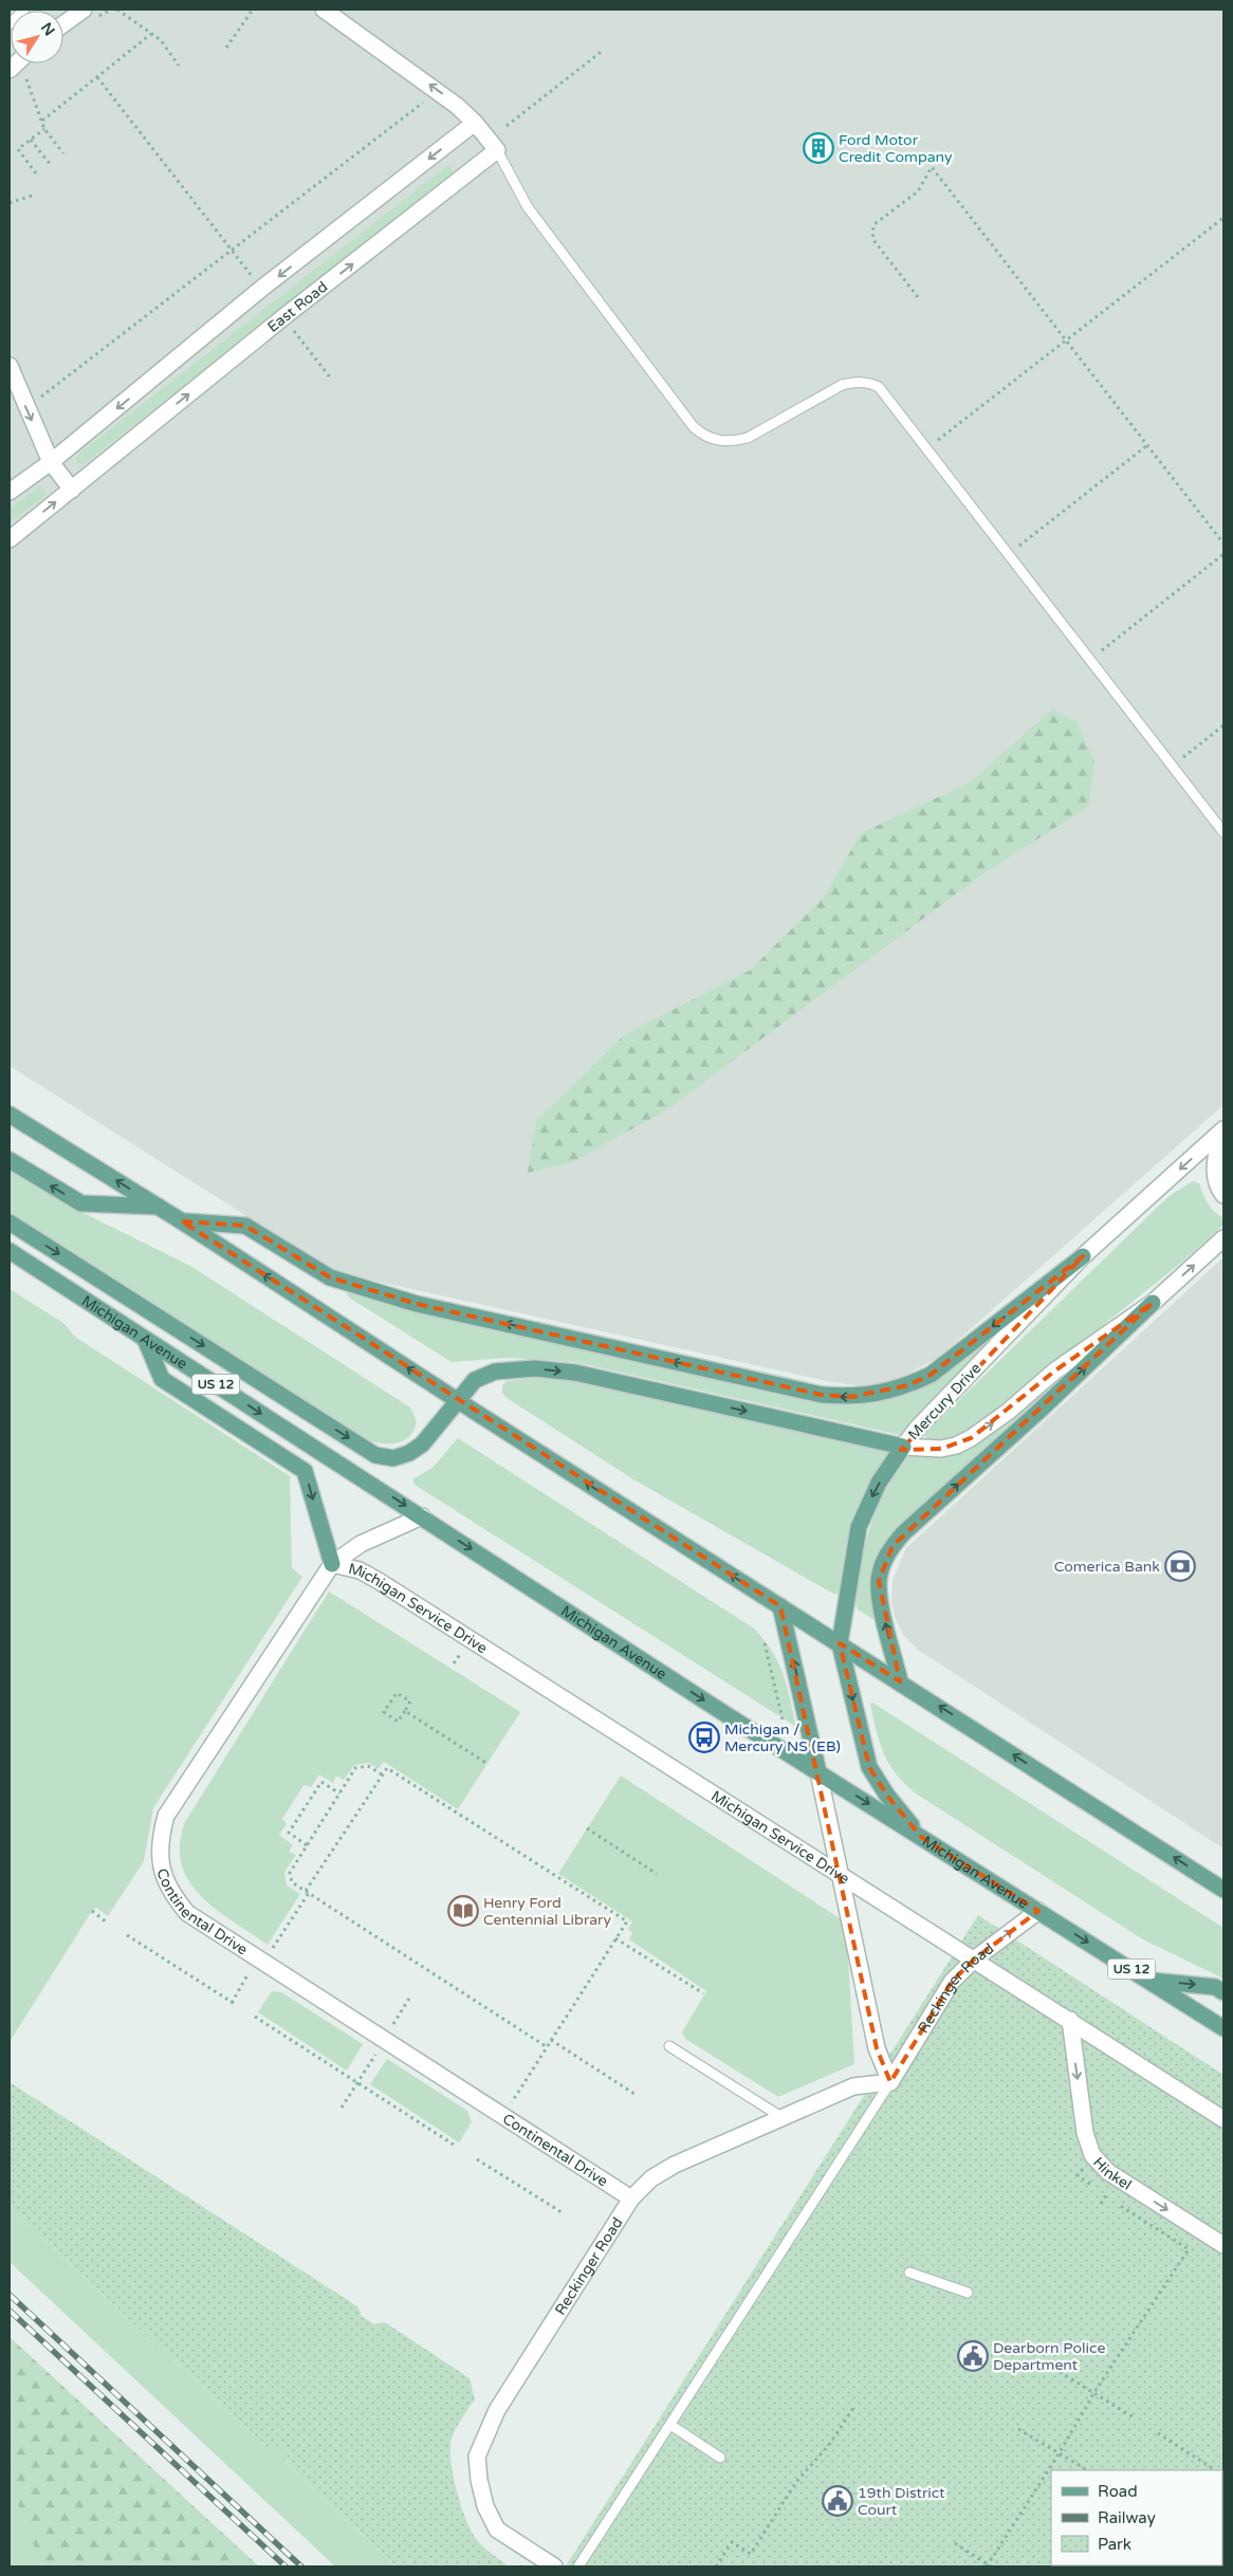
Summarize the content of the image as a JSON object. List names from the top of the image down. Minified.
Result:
{"streets":{"main road":["Michigan Avenue","US 12"],"street":["East Road","Mercury Drive","Michigan Service Drive","Continental Drive","Reckinger Road","Hinkel"]},"crossings":[["Michigan Avenue","Continental Drive"],["Michigan Avenue","Reckinger Road"],["Michigan Service Drive","Continental Drive"],["Michigan Service Drive","Reckinger Road"],["Michigan Service Drive","Hinkel"],["Continental Drive","Reckinger Road"]],"one_way":["Hinkel"],"places":{"building":["Ford Motor Credit Company"],"bank":["Comerica Bank"],"bus stop":["Michigan / Mercury NS (EB)"],"library":["Henry Ford Centennial Library"],"public building":["Dearborn Police Department","19th District Court"]},"legend":["Road","Railway","Park"],"north":"top right"}
